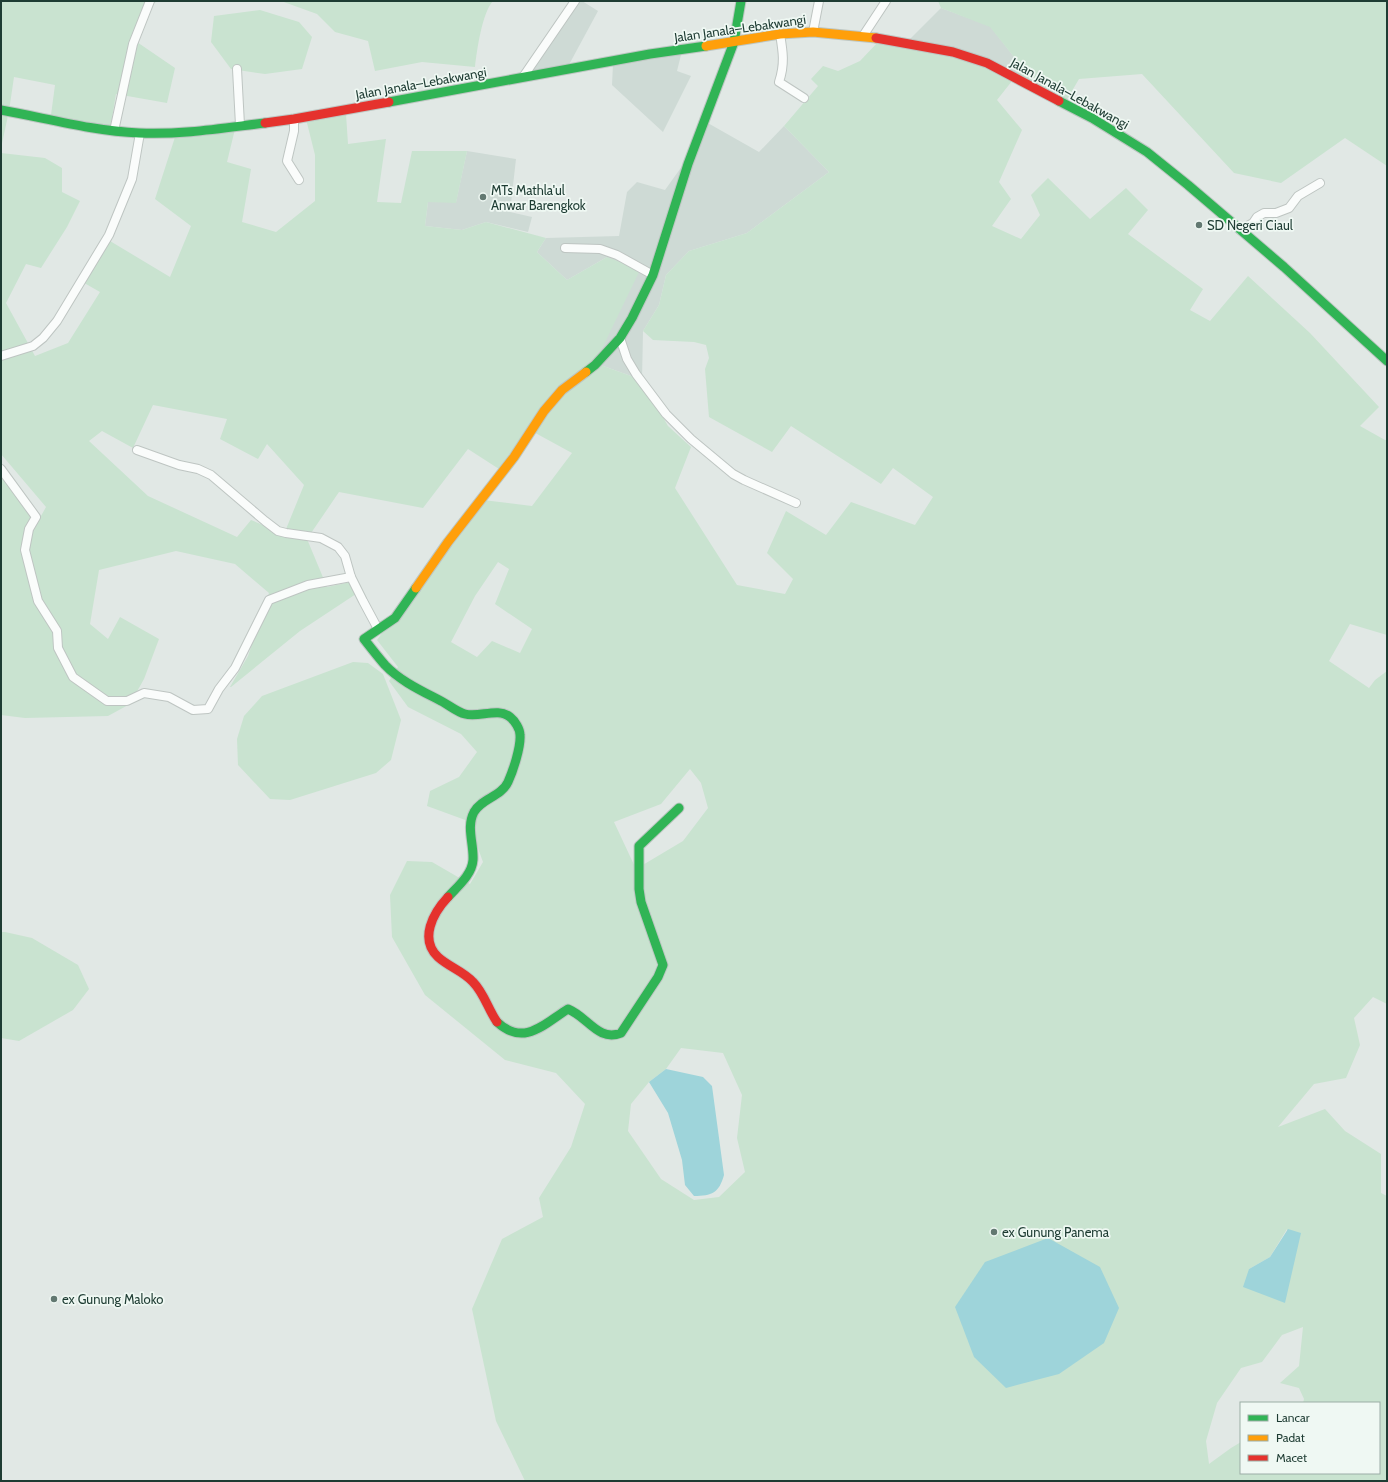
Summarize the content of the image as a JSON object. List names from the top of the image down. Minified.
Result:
{"streets":{"street":["Jalan Janala–Lebakwangi"]},"places":["MTs Mathla'ul Anwar Barengkok","SD Negeri Ciaul","ex Gunung Panema","ex Gunung Maloko"],"legend":["Lancar","Padat","Macet"]}
